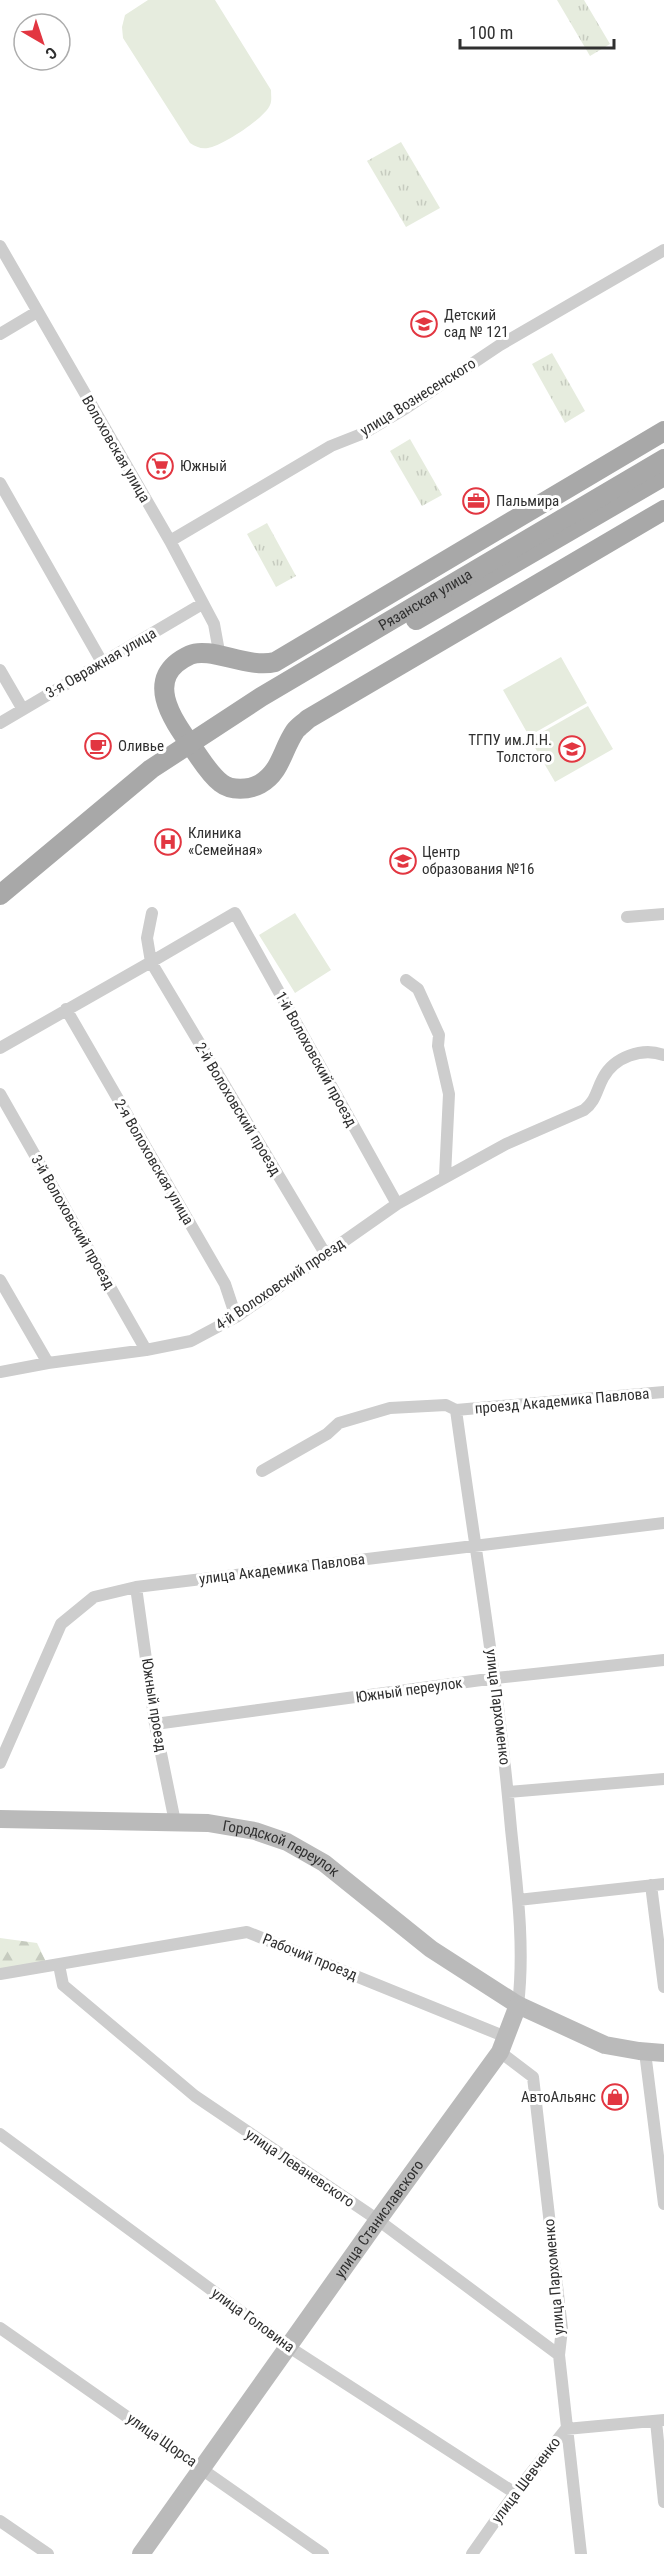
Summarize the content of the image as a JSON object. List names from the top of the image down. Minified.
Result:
{"streets":{"main road":["Рязанская улица","Городской переулок","улица Станиславского"],"street":["улица Вознесенского","Волоховская улица","3-я Овражная улица","1-й Волоховский проезд","2-й Волоховский проезд","2-я Волоховская улица","3-й Волоховский проезд","4-й Волоховский проезд","проезд Академика Павлова","улица Академика Павлова","Южный переулок","Южный проезд","улица Пархоменко","Рабочий проезд","улица Леваневского","улица Головина","улица Щорса","улица Шевченко"]},"crossings":[["улица Вознесенского","Волоховская улица"],["Волоховская улица","3-я Овражная улица"],["1-й Волоховский проезд","2-й Волоховский проезд"],["1-й Волоховский проезд","4-й Волоховский проезд"],["2-й Волоховский проезд","4-й Волоховский проезд"],["2-я Волоховская улица","4-й Волоховский проезд"],["3-й Волоховский проезд","4-й Волоховский проезд"],["проезд Академика Павлова","улица Пархоменко"],["улица Академика Павлова","Южный проезд"],["улица Академика Павлова","улица Пархоменко"],["Южный переулок","Южный проезд"],["Южный переулок","улица Пархоменко"],["Южный проезд","Городской переулок"],["улица Пархоменко","Городской переулок"],["улица Пархоменко","Рабочий проезд"],["улица Пархоменко","улица Леваневского"],["улица Пархоменко","улица Станиславского"],["улица Пархоменко","улица Шевченко"],["Городской переулок","улица Станиславского"],["Рабочий проезд","улица Леваневского"],["Рабочий проезд","улица Станиславского"],["улица Леваневского","улица Станиславского"],["улица Станиславского","улица Головина"],["улица Станиславского","улица Щорса"],["улица Головина","улица Шевченко"]],"places":{"school or university":["Детский сад № 121","ТГПУ им.Л.Н. Толстого","Центр образования №16"],"supermarket":["Южный"],"office":["Пальмира"],"cafe":["Оливье"],"hospital":["Клиника «Семейная»"],"shop":["АвтоАльянс"]},"scale_bar":"100 m","north":"bottom right"}
